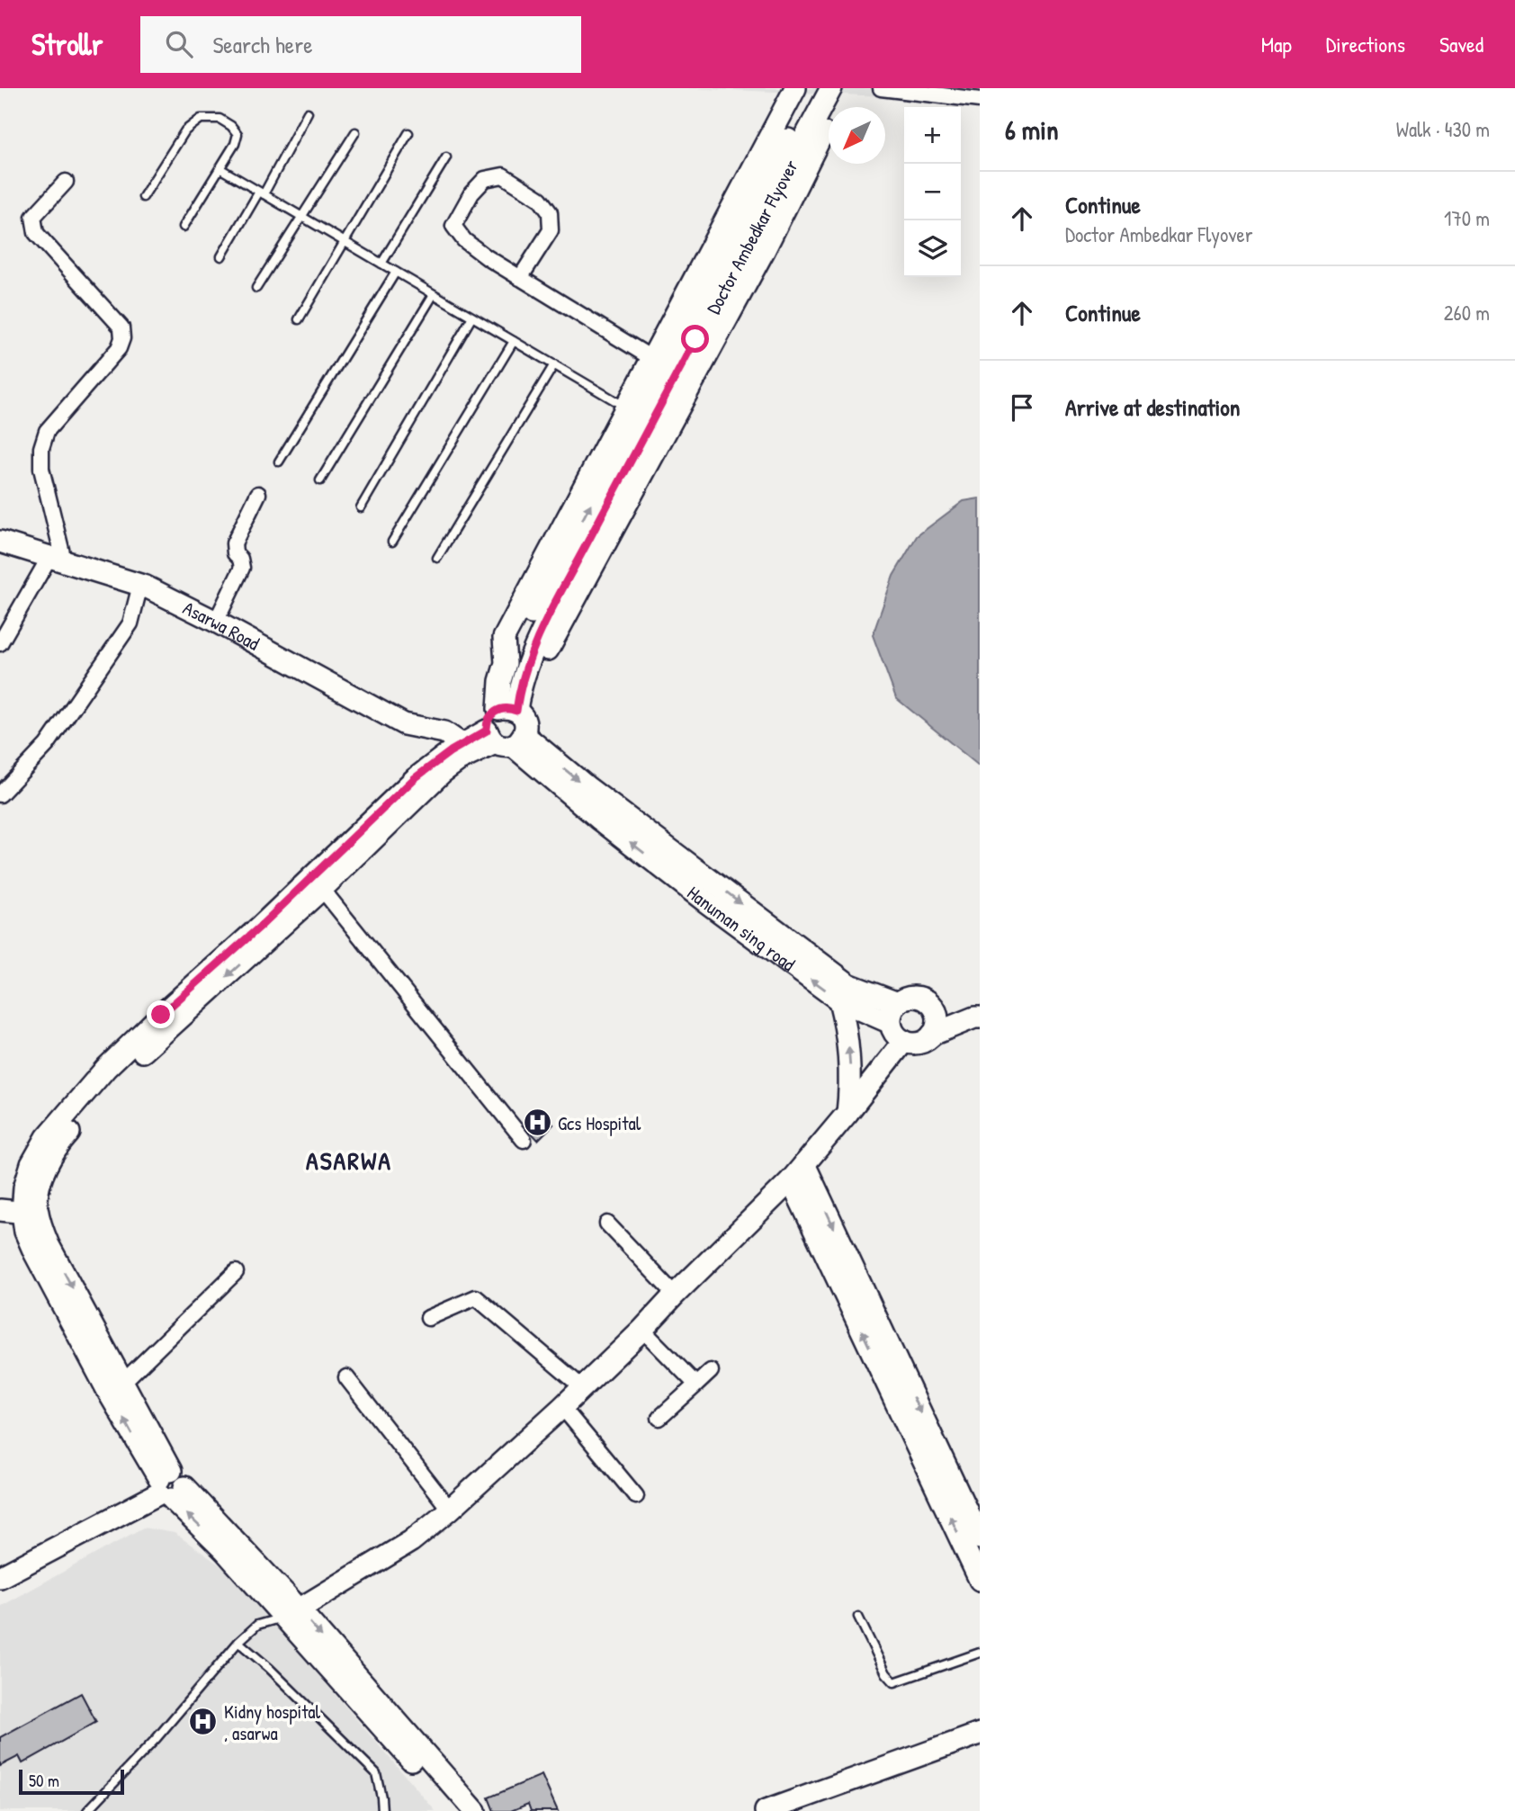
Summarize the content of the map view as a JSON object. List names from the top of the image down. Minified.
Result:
{"streets":{"street":["Doctor Ambedkar Flyover","Asarwa Road","Hanuman sing road"]},"districts":["ASARWA"],"places":{"hospital":["Gcs Hospital","Kidny hospital , asarwa"]},"scale_bar":"50 m","north":"bottom left","page":{"header":"Strollr","search":"Search here","nav":["Map","Directions","Saved"],"heading":["6 min","Walk · 430 m"],"map_buttons":["+","−"],"list":[["Continue","Doctor Ambedkar Flyover","170 m"],["Continue","260 m"],"Arrive at destination"],"scale":"50 m"}}
